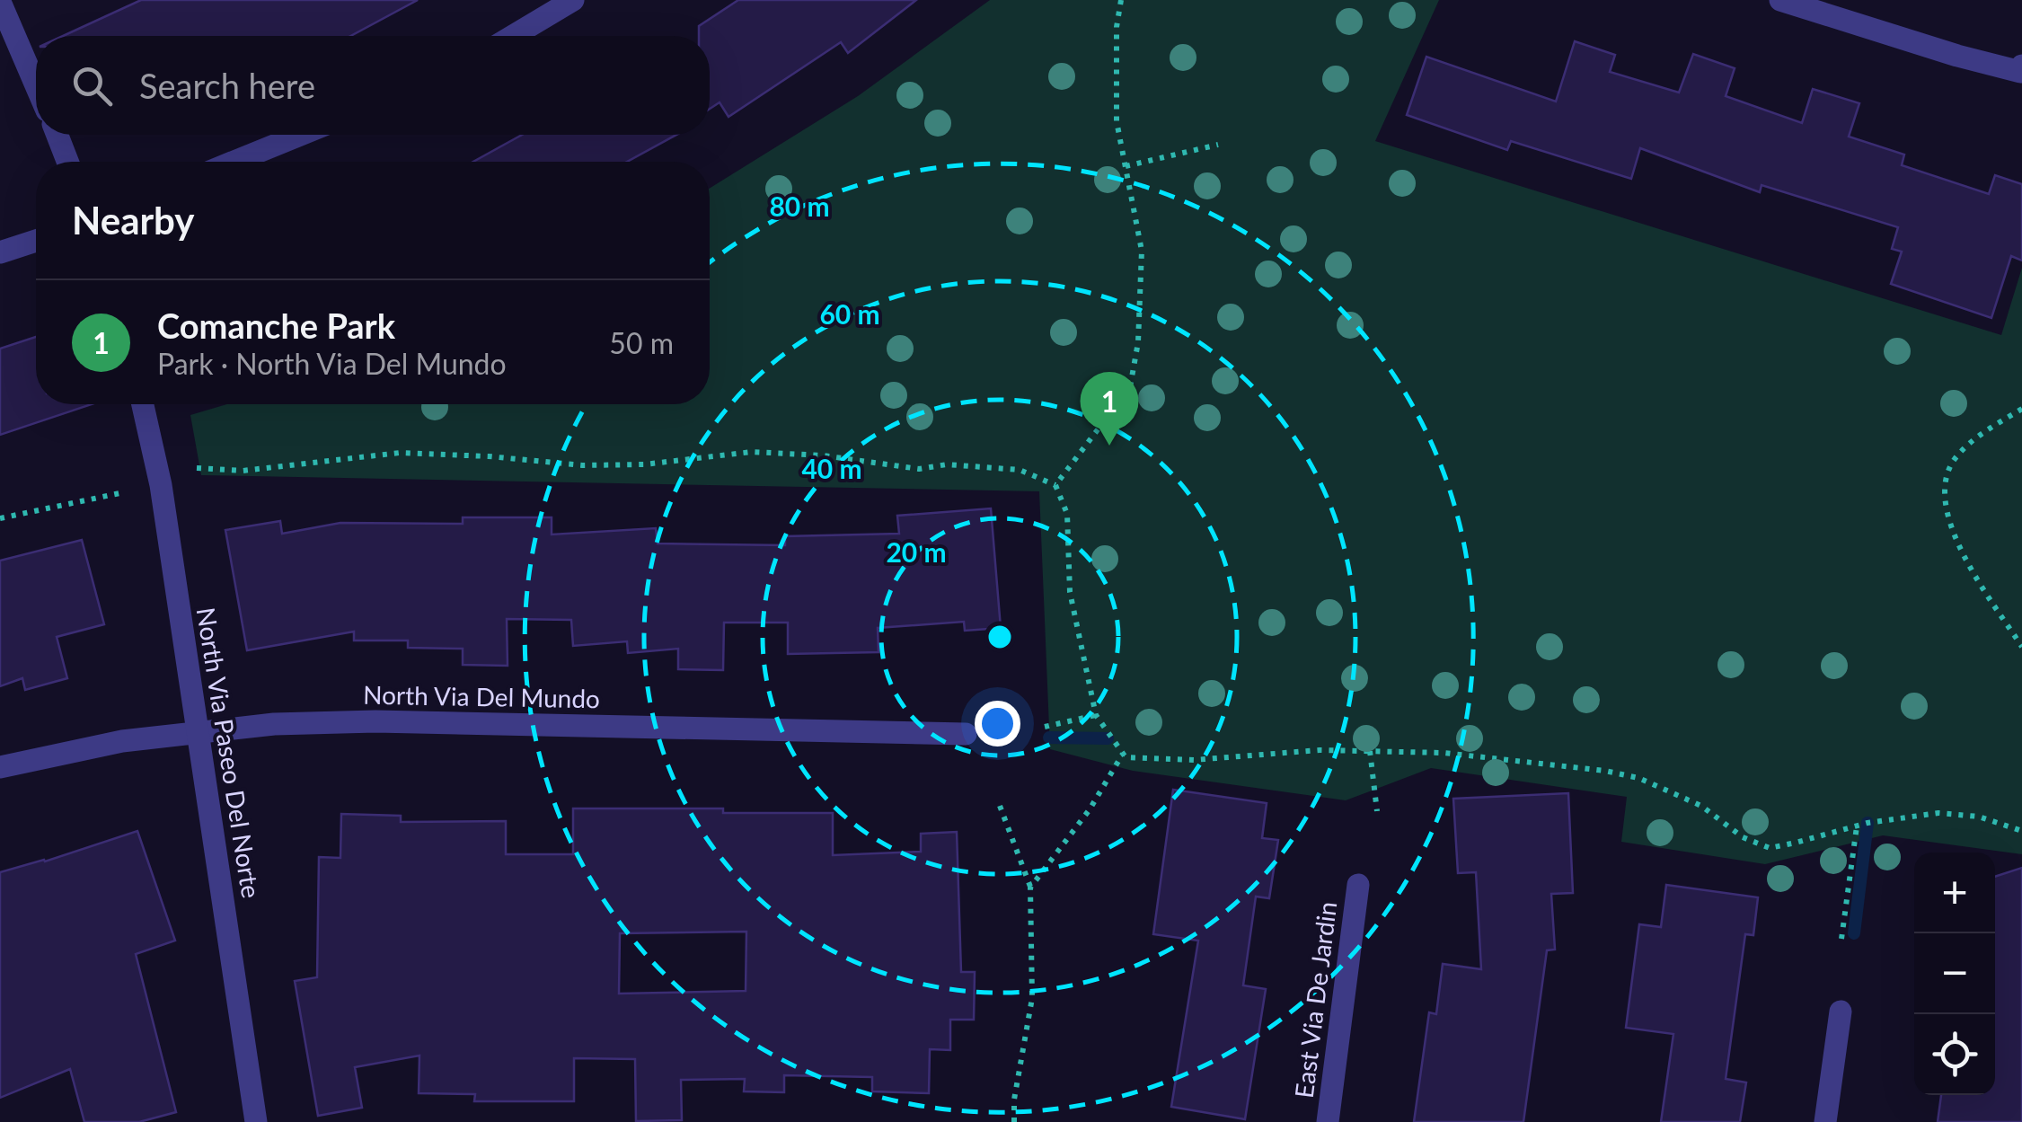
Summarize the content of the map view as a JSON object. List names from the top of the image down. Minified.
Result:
{"streets":{"street":["North Via Del Mundo","North Via Paseo Del Norte","East Via De Jardin"]},"crossings":[["North Via Del Mundo","North Via Paseo Del Norte"]],"page":{"search":"Search here","heading":"Nearby","list":[{"mark":"1","name":"Comanche Park","note":"Park · North Via Del Mundo","value":"50 m"}],"pins":"1","map_buttons":["+","−"]},"rings":["80 m","60 m","40 m","20 m"]}
